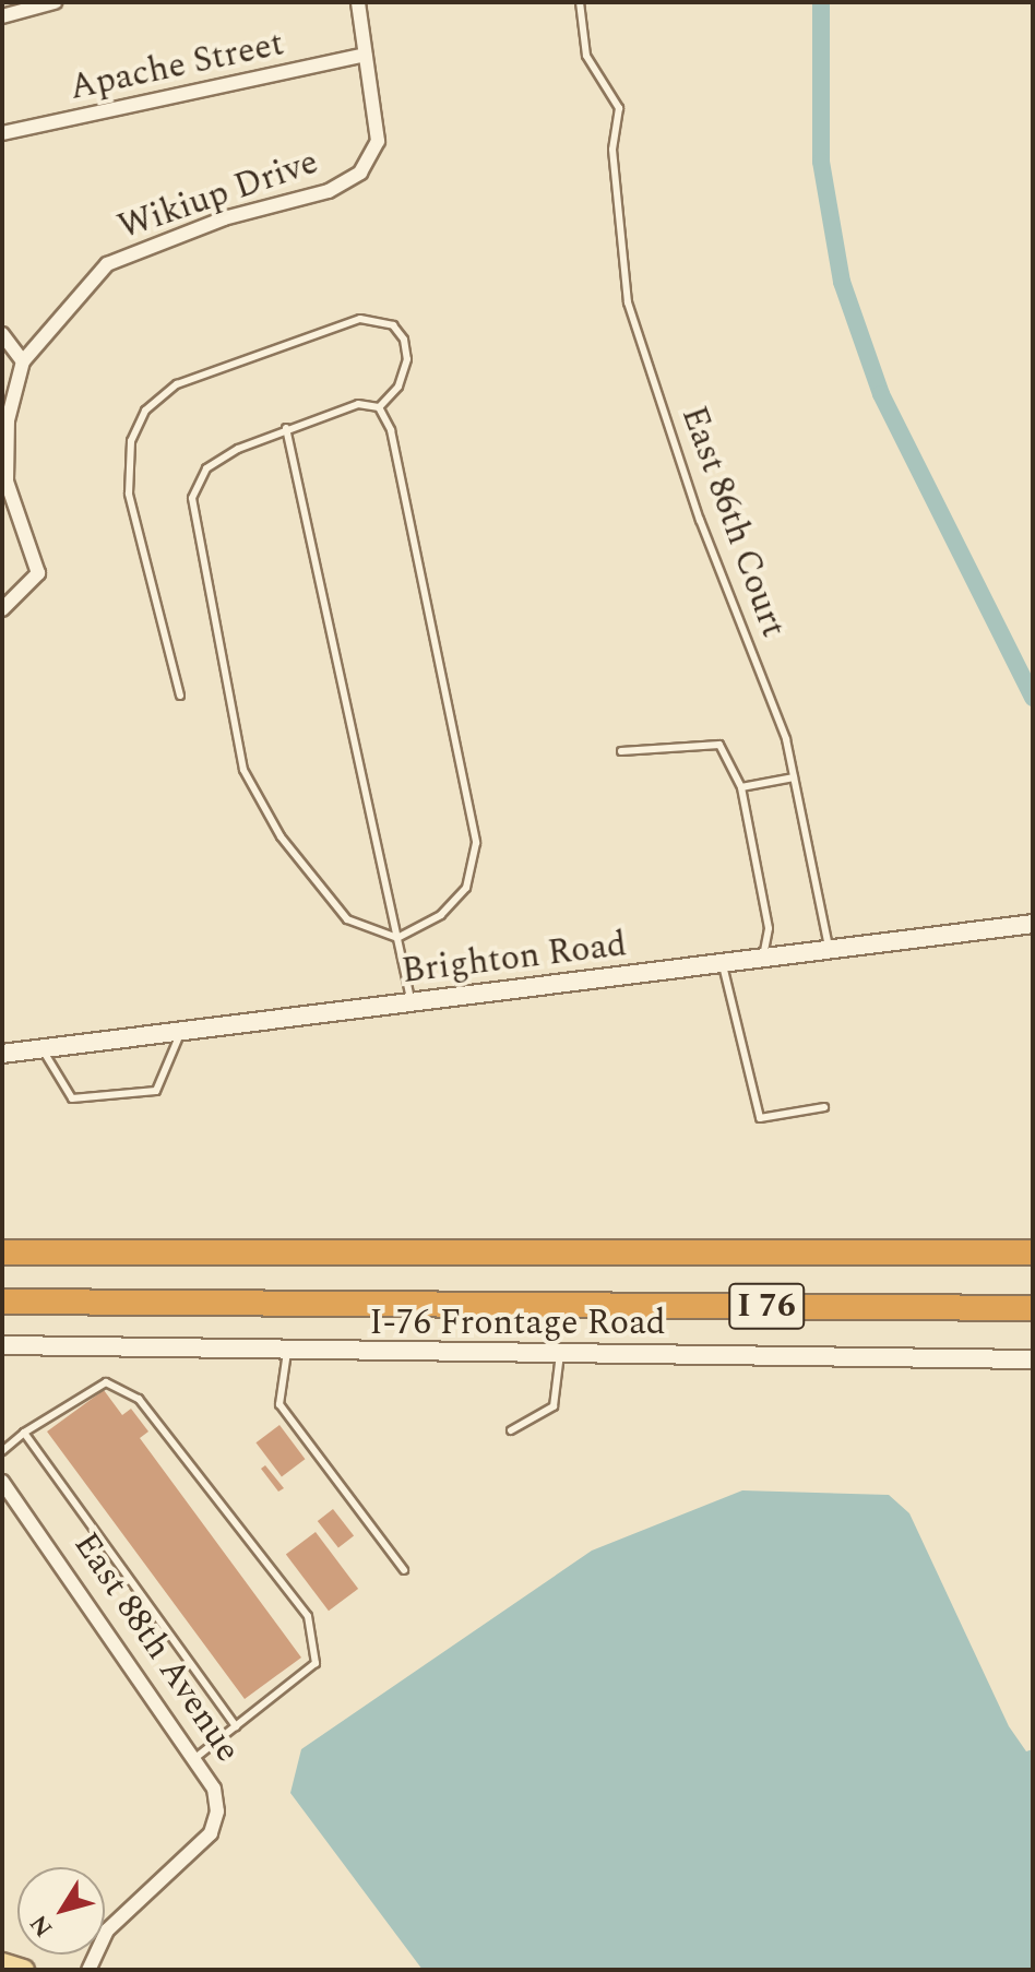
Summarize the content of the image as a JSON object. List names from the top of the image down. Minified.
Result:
{"streets":{"highway":["I 76"],"street":["Apache Street","Wikiup Drive","Brighton Road","I-76 Frontage Road","East 88th Avenue"],"lane":["East 86th Court"]},"crossings":[["Apache Street","Wikiup Drive"],["East 86th Court","Brighton Road"]],"north":"bottom left"}
